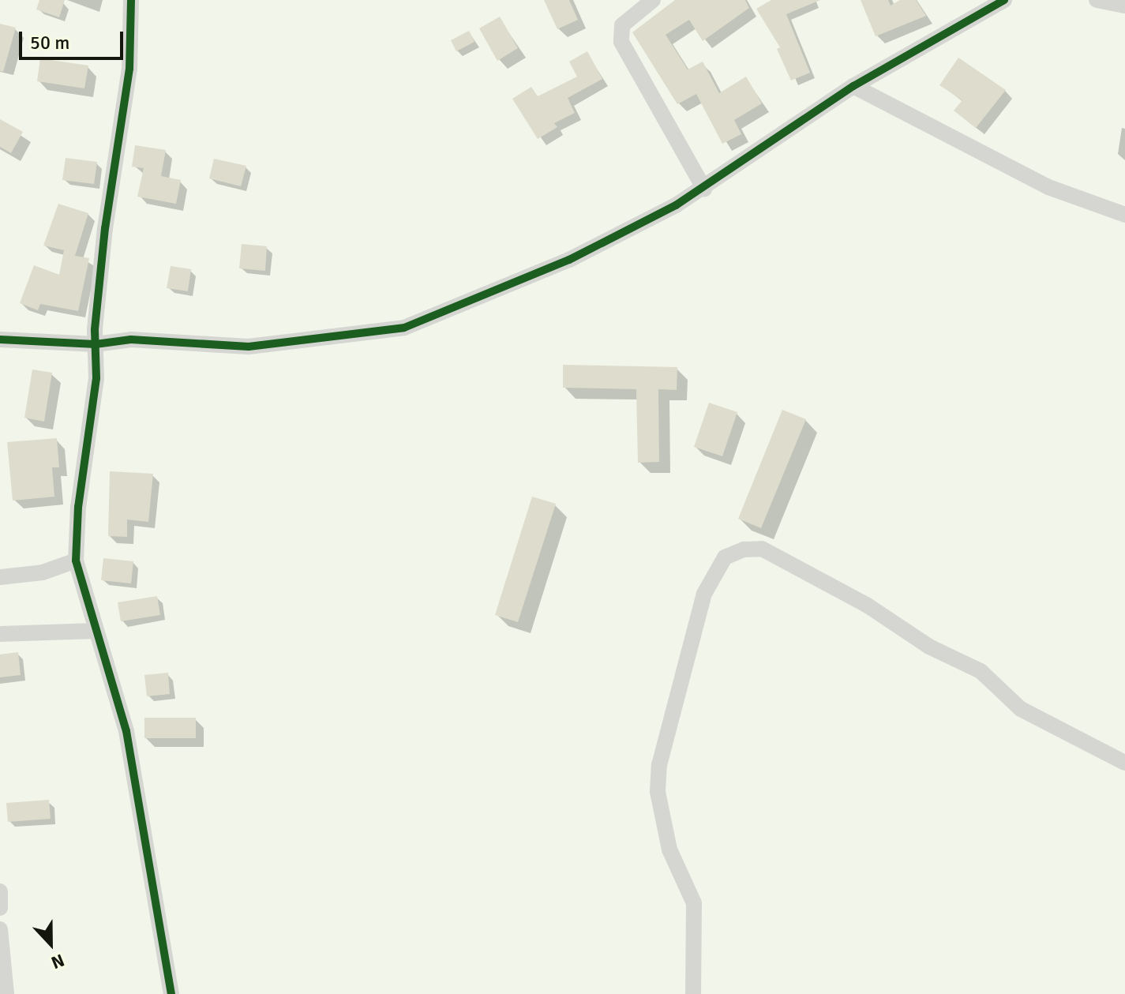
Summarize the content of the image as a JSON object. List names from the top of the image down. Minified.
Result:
{"scale_bar":"50 m","north":"bottom"}
